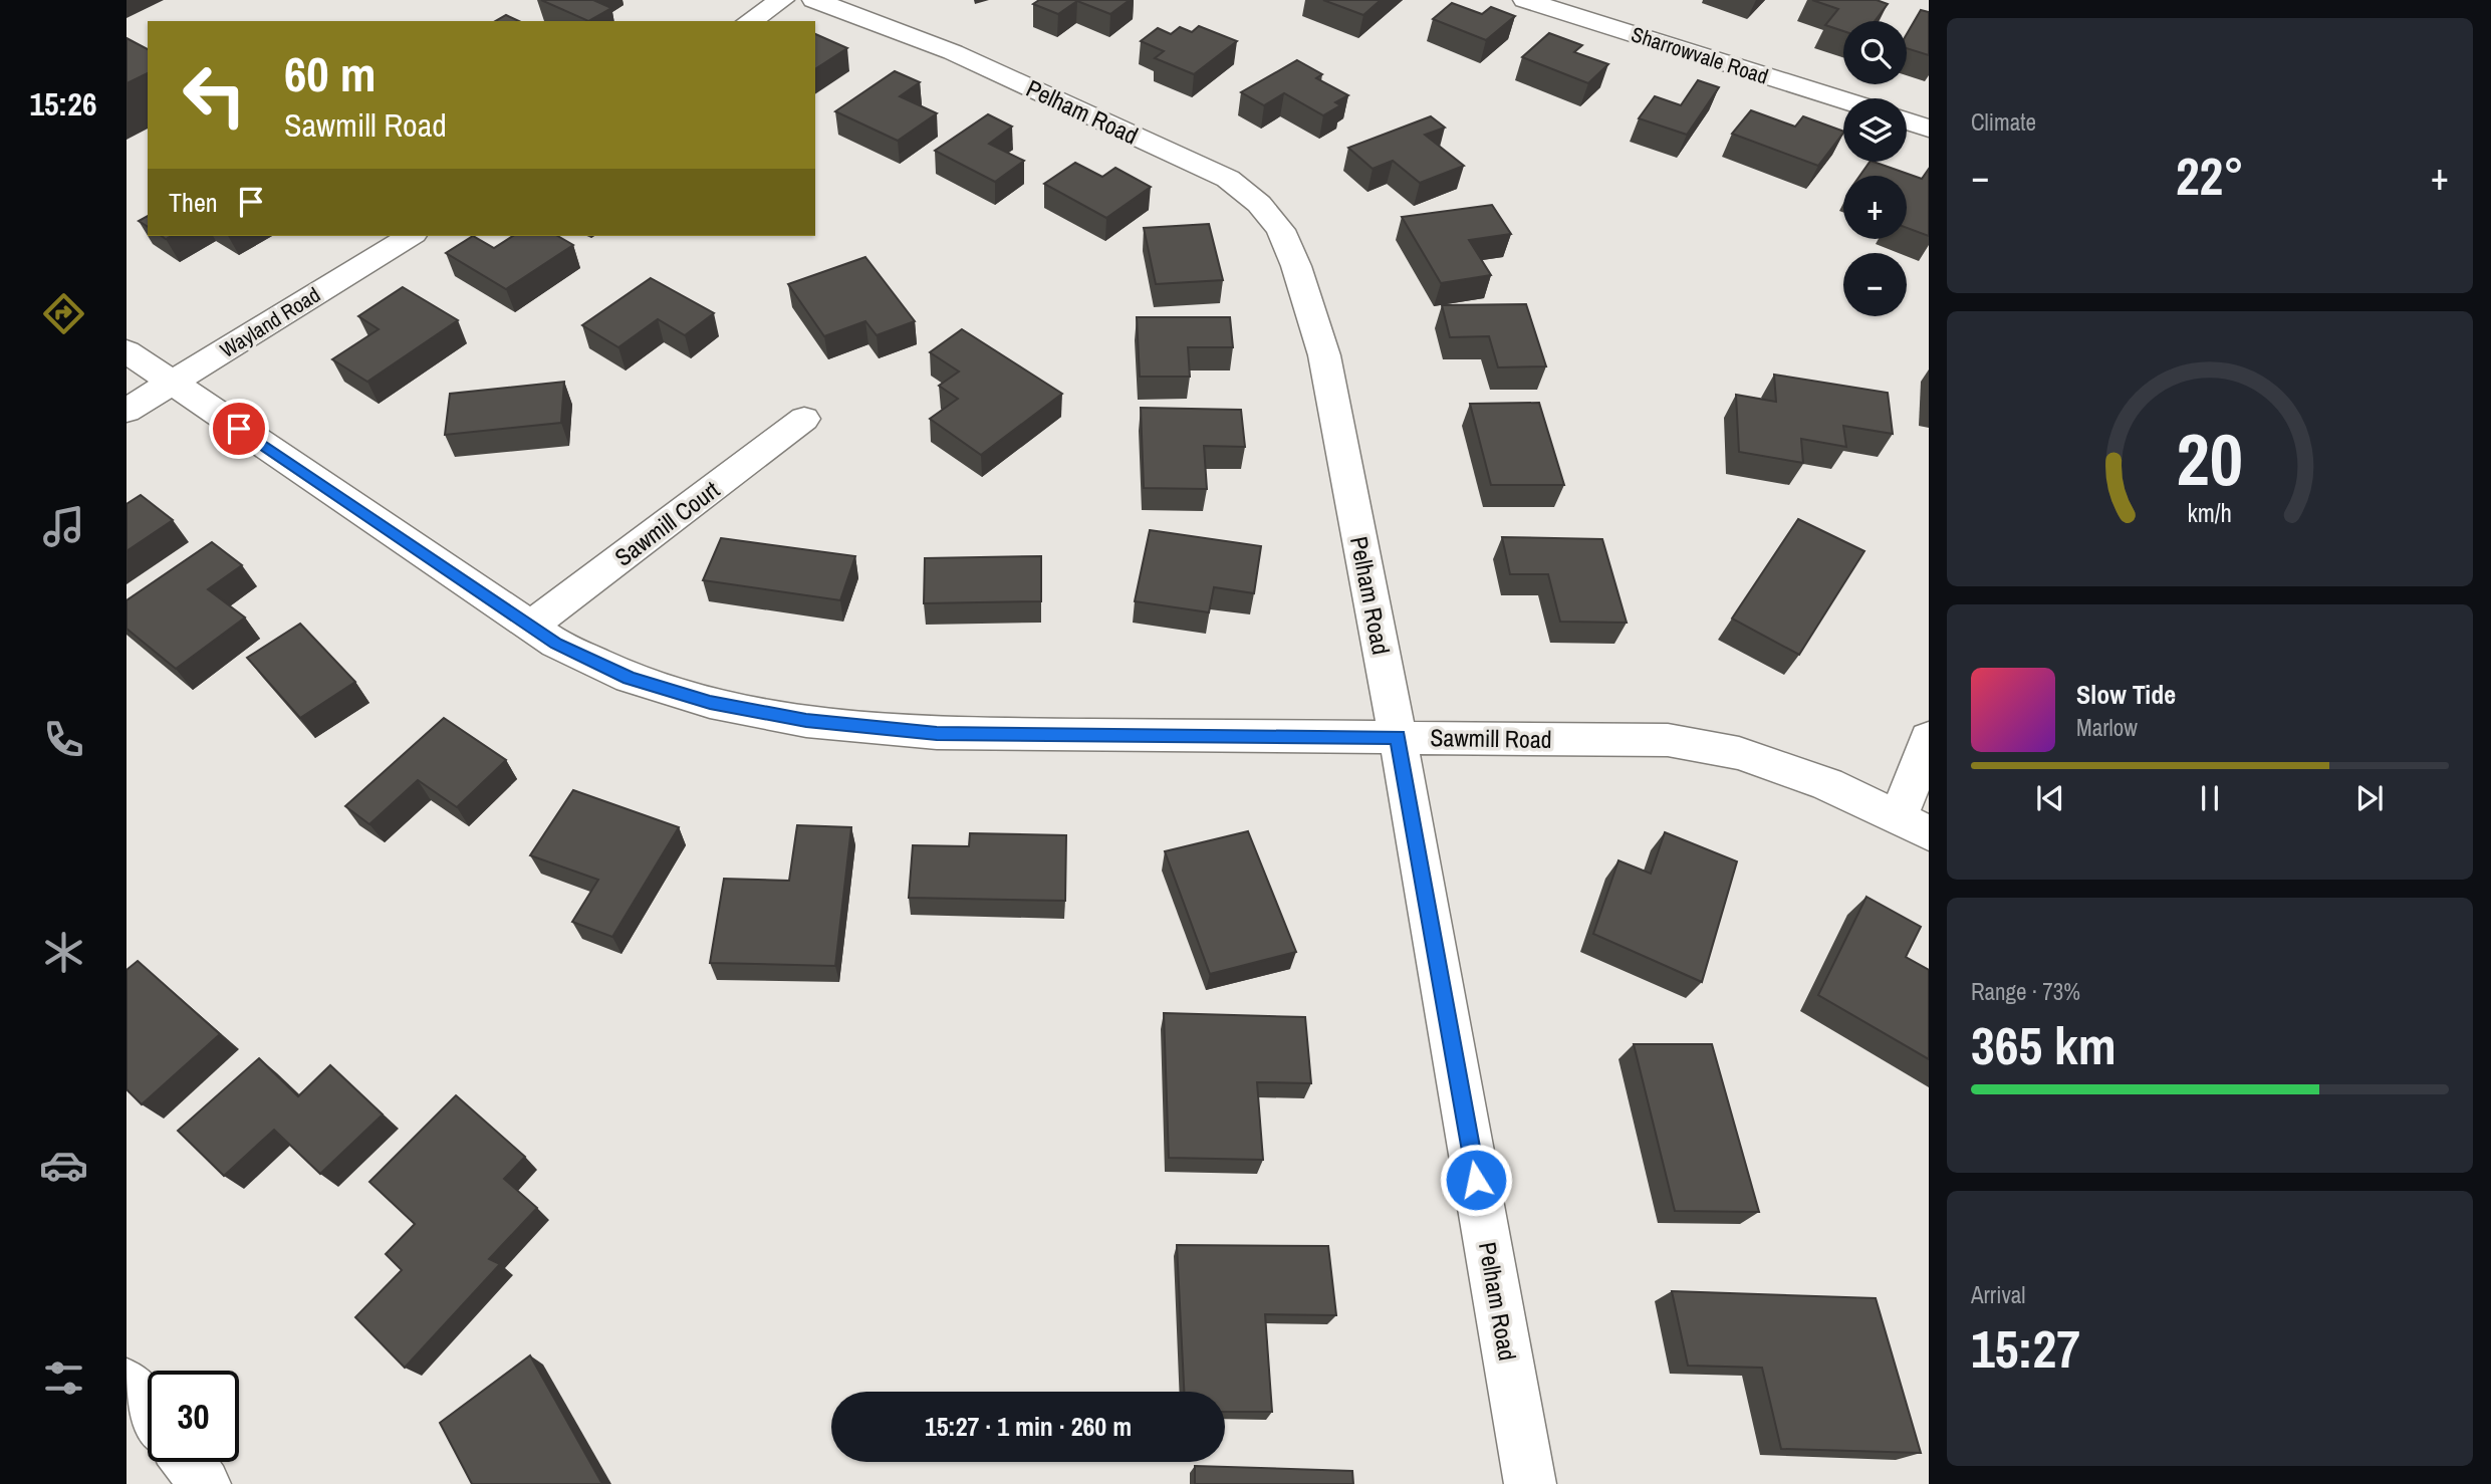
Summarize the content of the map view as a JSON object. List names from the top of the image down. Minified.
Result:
{"streets":{"street":["Sharrowvale Road","Pelham Road","Wayland Road","Sawmill Court","Sawmill Road"]},"crossings":[["Pelham Road","Sawmill Road"],["Wayland Road","Sawmill Road"],["Sawmill Court","Sawmill Road"]],"page":{"tabs":"15:26","tile":["Climate",["Range · 73%","365 km"],["Arrival","15:27"]],"map_buttons":["+","−"],"turn":["60 m","Sawmill Road"],"heat":["−","22°","+"],"then":"Then","song":["Slow Tide","Marlow"],"limit":"30","trip":"15:27 · 1 min · 260 m","gauge":["20","km/h"]}}
